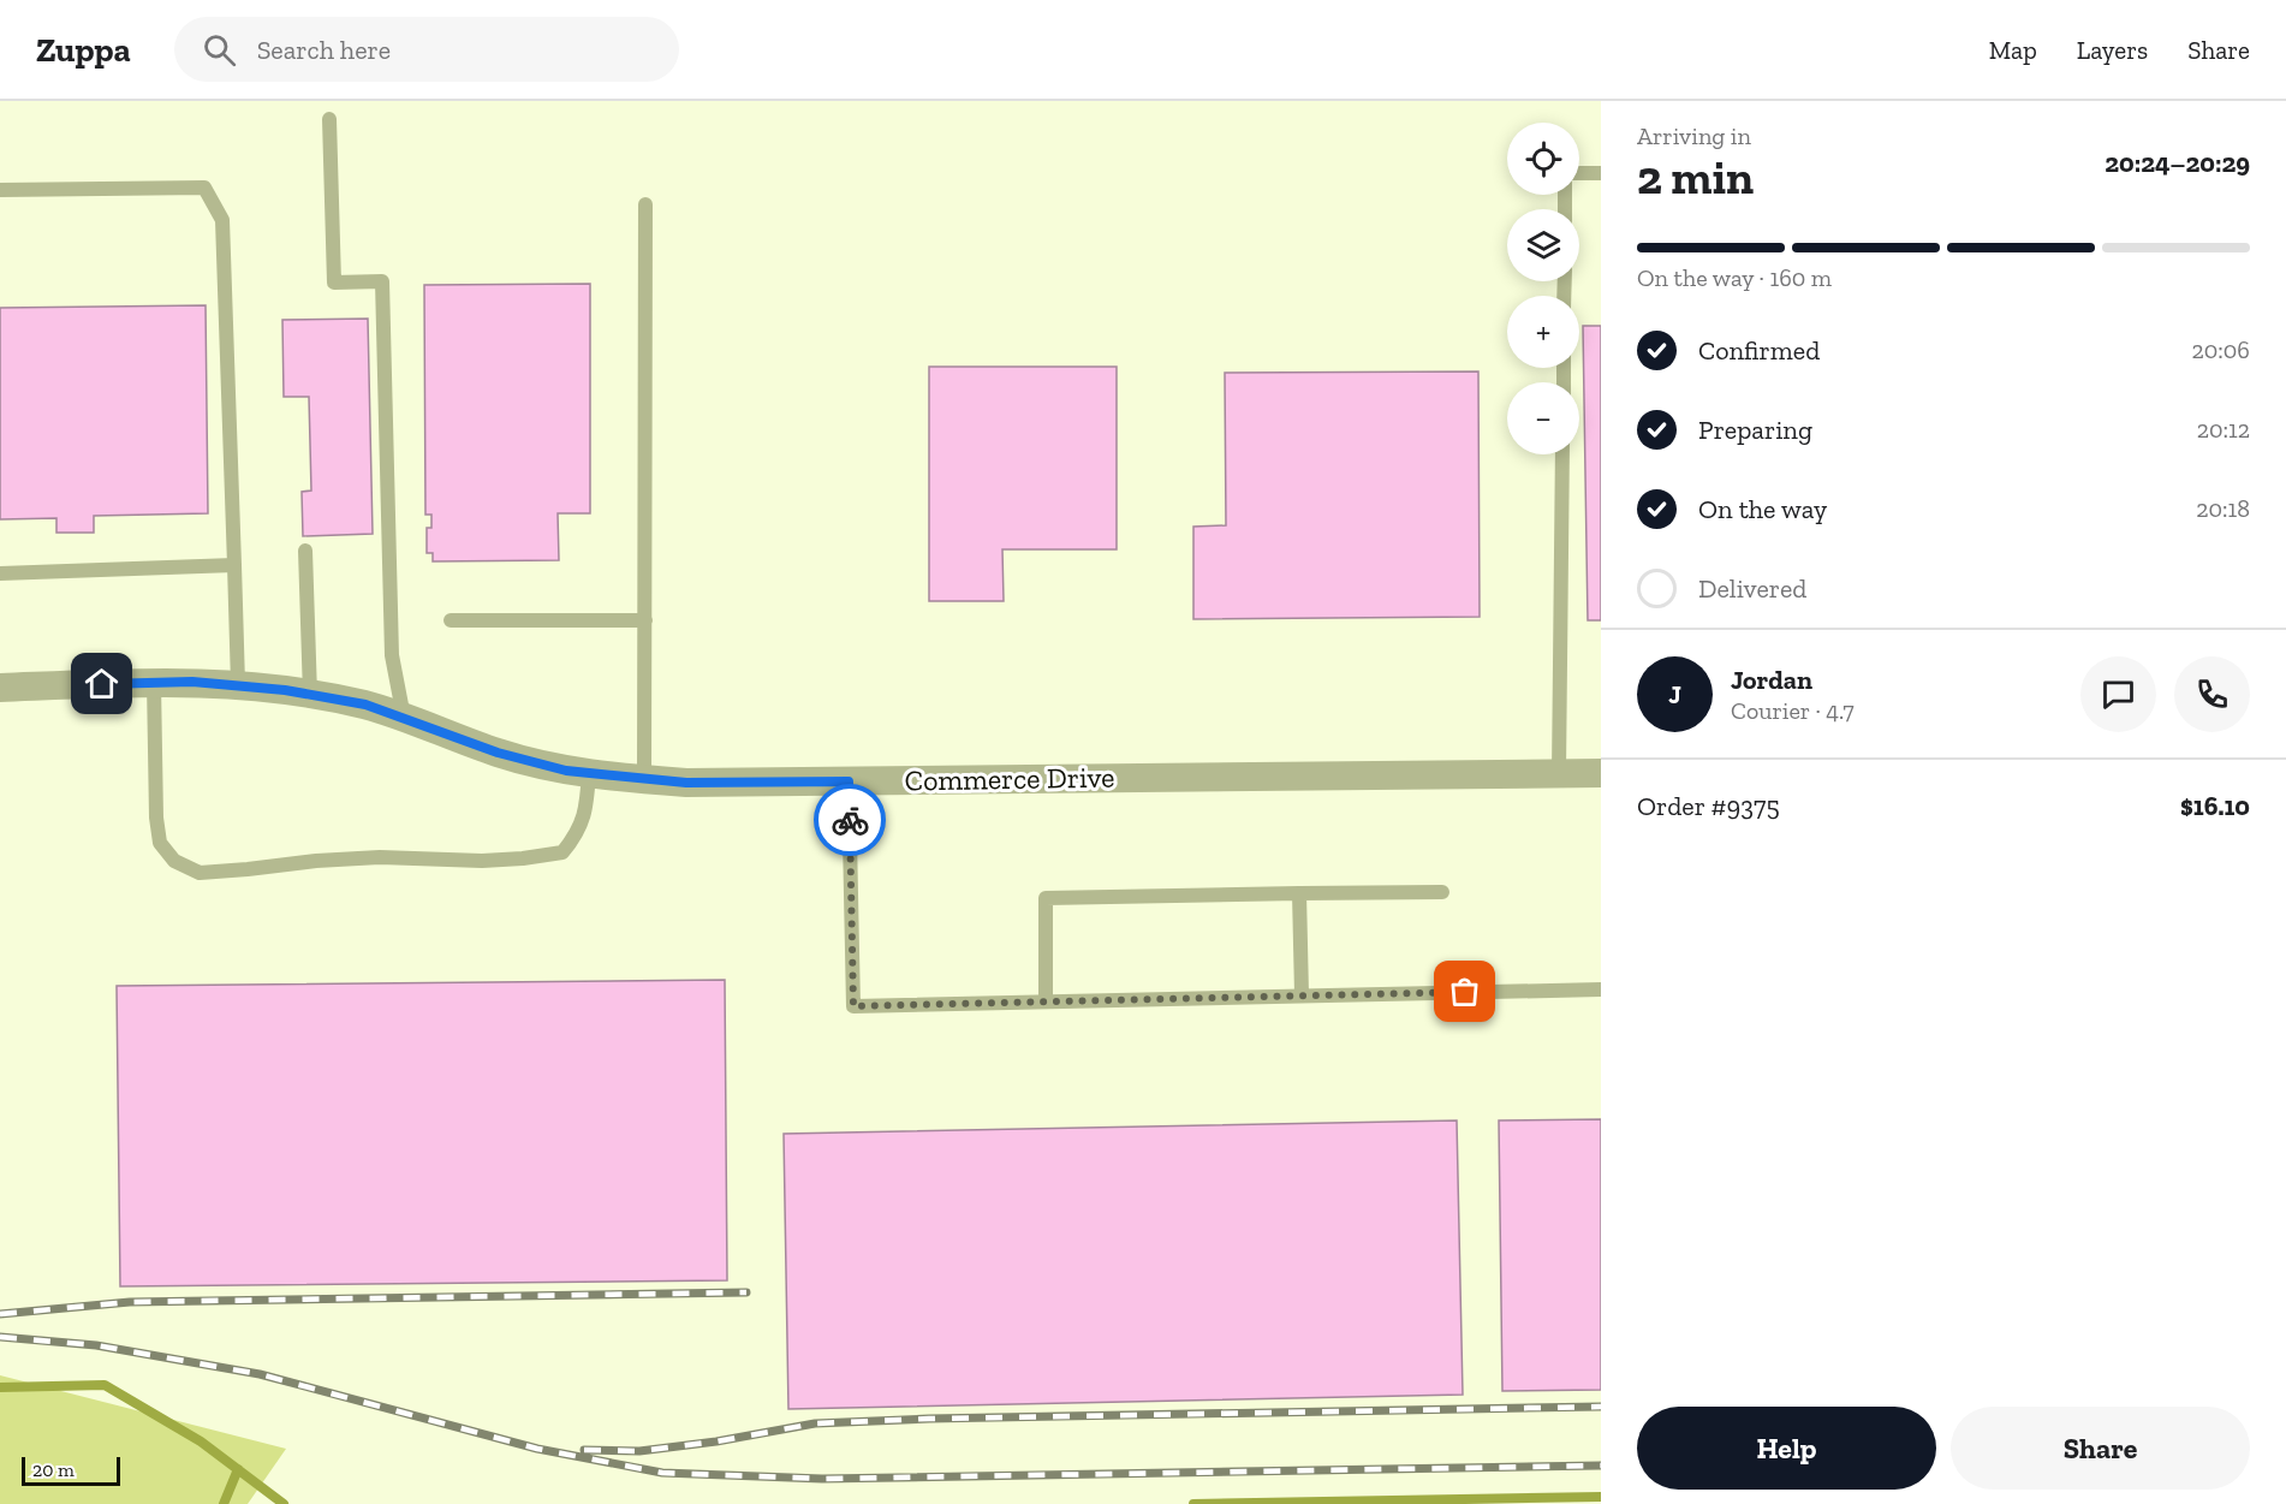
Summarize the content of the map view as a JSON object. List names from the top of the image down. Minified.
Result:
{"streets":{"street":["Commerce Drive"]},"scale_bar":"20 m","page":{"header":"Zuppa","search":"Search here","nav":["Map","Layers","Share"],"heading":["2 min","Arriving in","20:24–20:29"],"panel":["Jordan","Courier · 4.7","Order #9375","$16.10"],"map_buttons":["+","−"],"bar":"On the way · 160 m","list":[["Confirmed","20:06"],["Preparing","20:12"],["On the way","20:18"],"Delivered"],"round":"J","buttons":["Help","Share"],"scale":"20 m"}}
